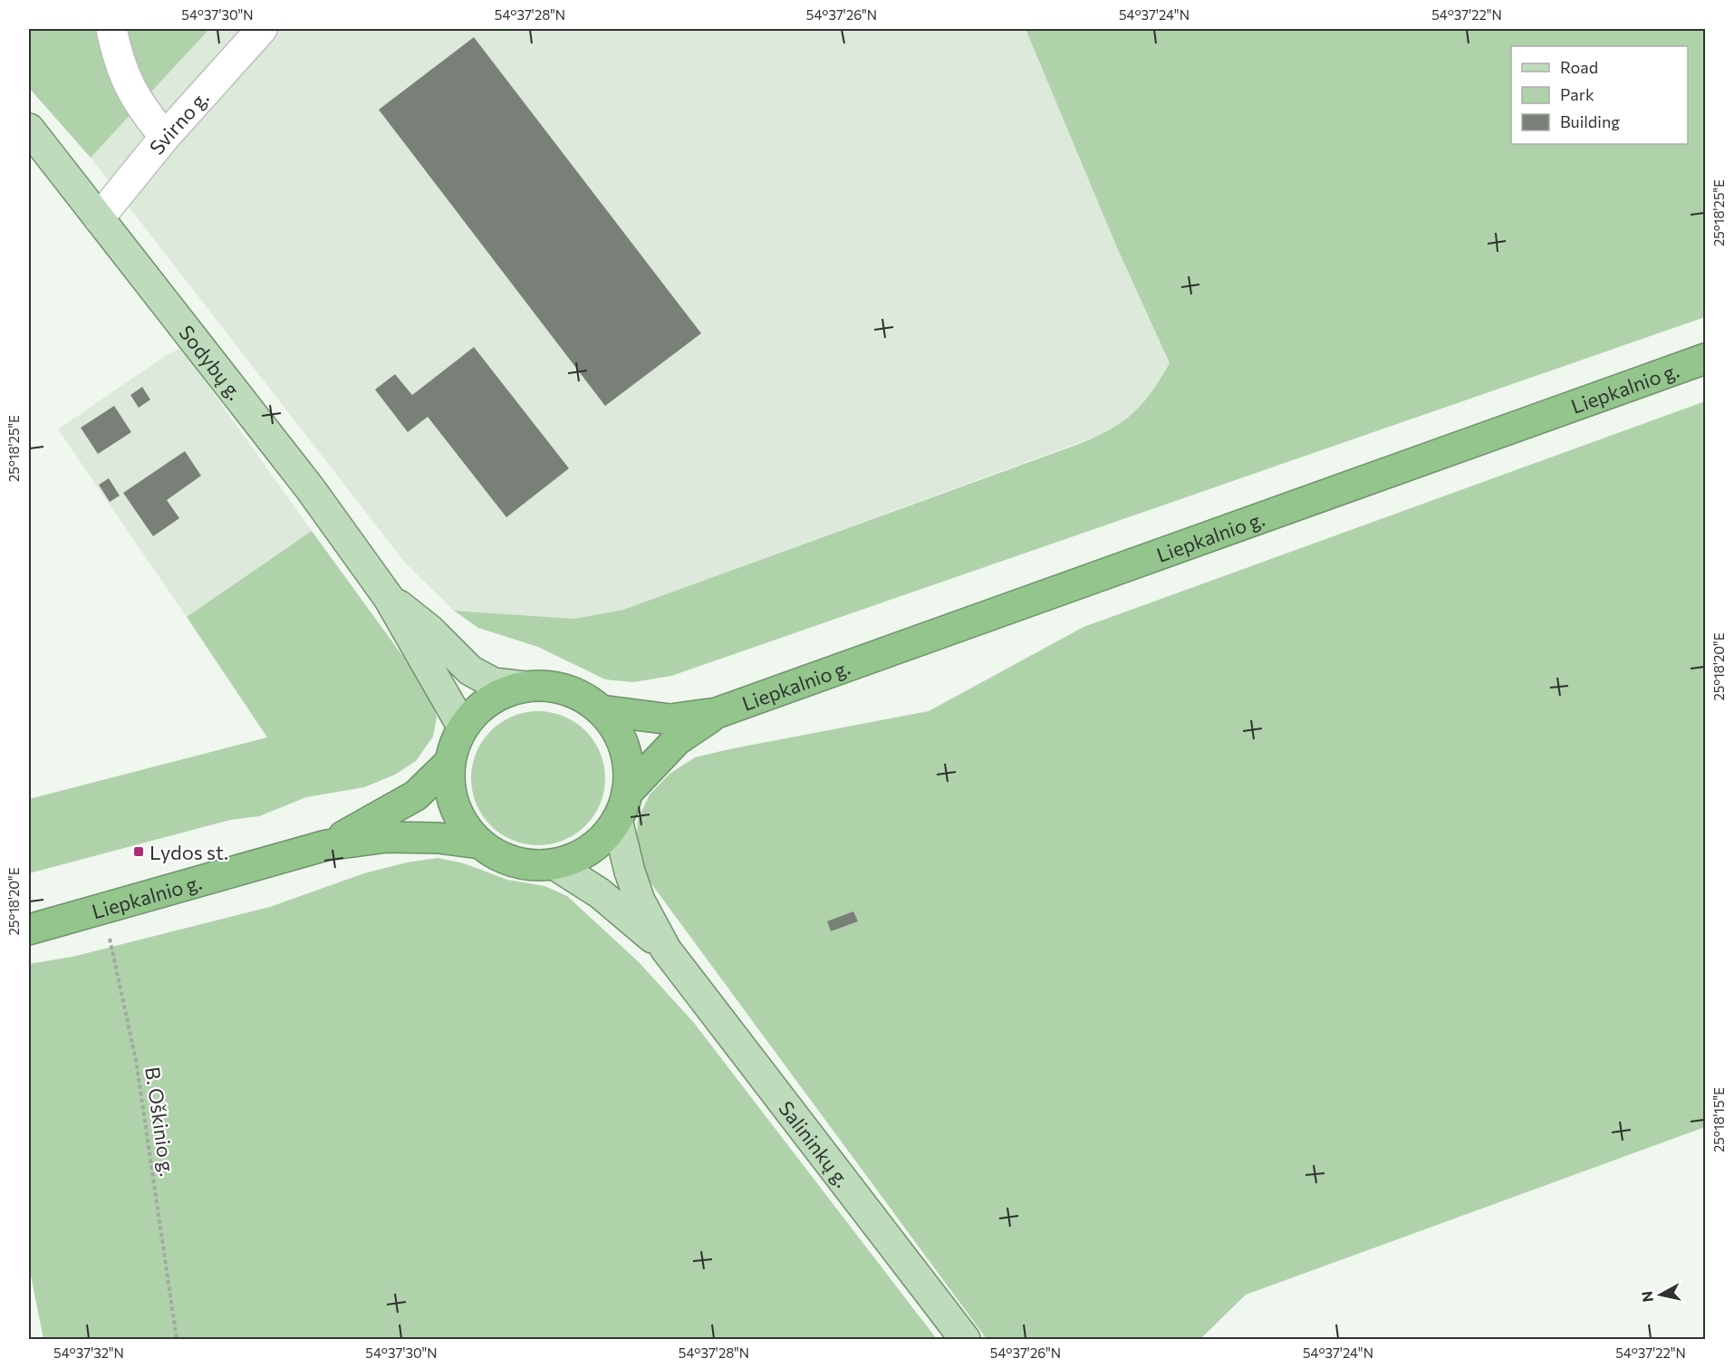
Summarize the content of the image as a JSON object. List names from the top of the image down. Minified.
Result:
{"streets":{"highway":["Liepkalnio g."],"main road":["Sodybų g.","Salininkų g."],"street":["Svirno g."],"path":["B. Oškinio g."]},"crossings":[["Svirno g.","Sodybų g."],["Sodybų g.","Salininkų g."],["Liepkalnio g.","B. Oškinio g."]],"places":{"transit":["Lydos st."]},"legend":["Road","Park","Building"],"north":"left","coordinates":["54°37'30\"N","54°37'28\"N","54°37'26\"N","54°37'24\"N","54°37'22\"N","25°18'25\"E","25°18'20\"E","25°18'15\"E","54°37'32\"N"]}
